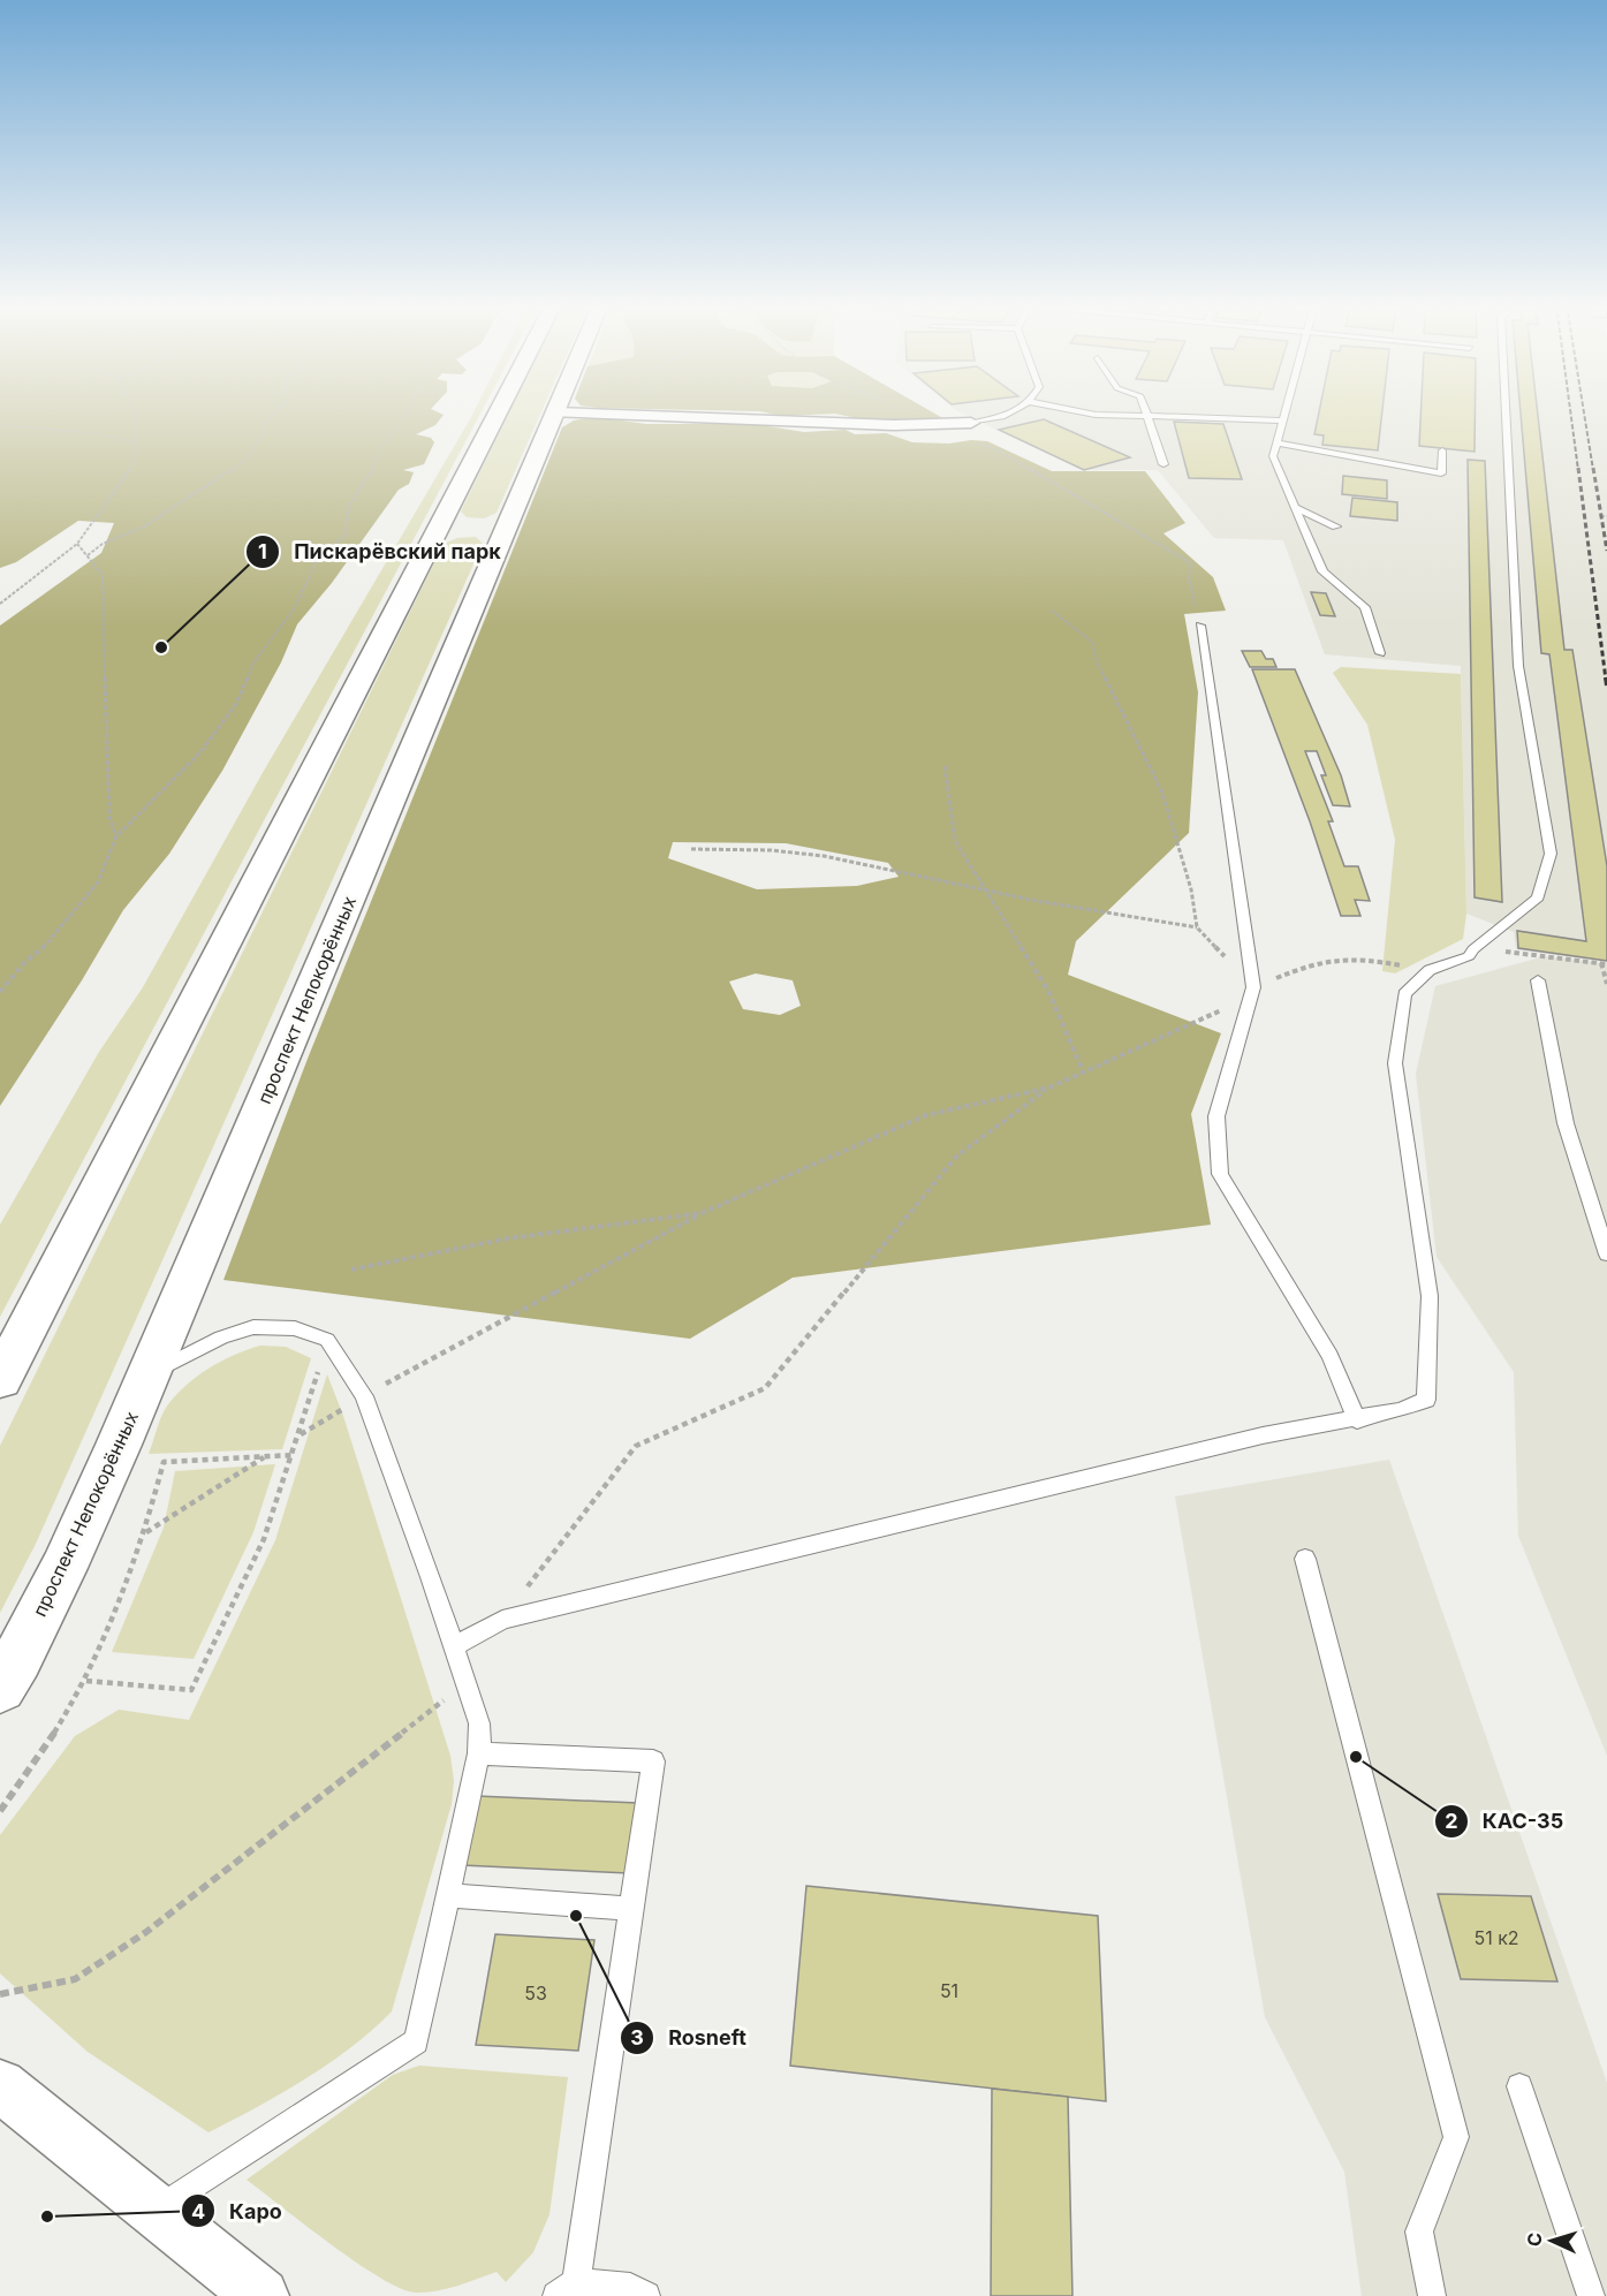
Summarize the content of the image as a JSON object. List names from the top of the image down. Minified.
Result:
{"streets":{"main road":["проспект Непокорённых"]},"places":["Пискарёвский парк","КАС-35","Rosneft","Каро"],"house_numbers":["51 к2","51","53"],"north":"left"}
